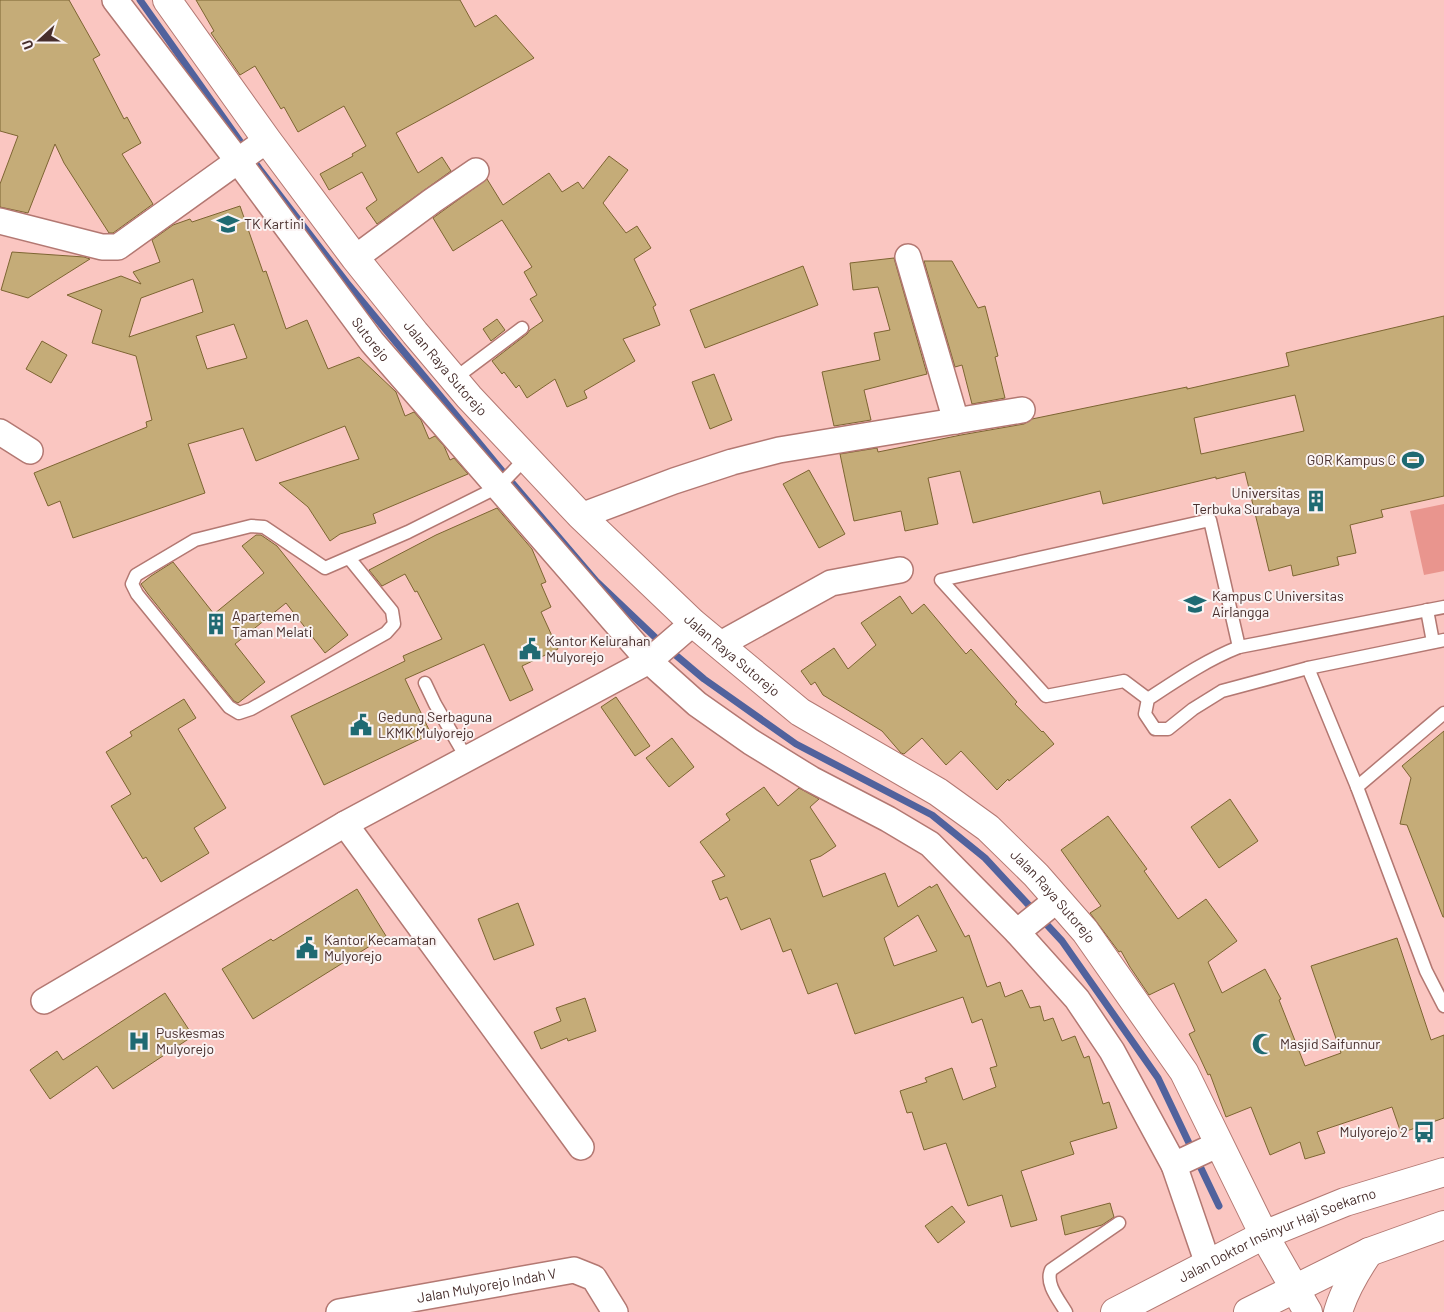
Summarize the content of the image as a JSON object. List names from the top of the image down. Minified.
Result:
{"streets":{"main road":["Jalan Raya Sutorejo","Jalan Doktor Insinyur Haji Soekarno"],"street":["Sutorejo","Jalan Mulyorejo Indah V"]},"crossings":[["Sutorejo","Jalan Raya Sutorejo"],["Sutorejo","Jalan Doktor Insinyur Haji Soekarno"],["Jalan Raya Sutorejo","Jalan Doktor Insinyur Haji Soekarno"]],"places":{"school or university":["TK Kartini","Kampus C Universitas Airlangga"],"sports":["GOR Kampus C"],"building":["Universitas Terbuka Surabaya","Apartemen Taman Melati"],"public building":["Kantor Kelurahan Mulyorejo","Gedung Serbaguna LKMK Mulyorejo","Kantor Kecamatan Mulyorejo"],"hospital":["Puskesmas Mulyorejo"],"mosque":["Masjid Saifunnur"],"bus stop":["Mulyorejo 2"]},"north":"left"}
